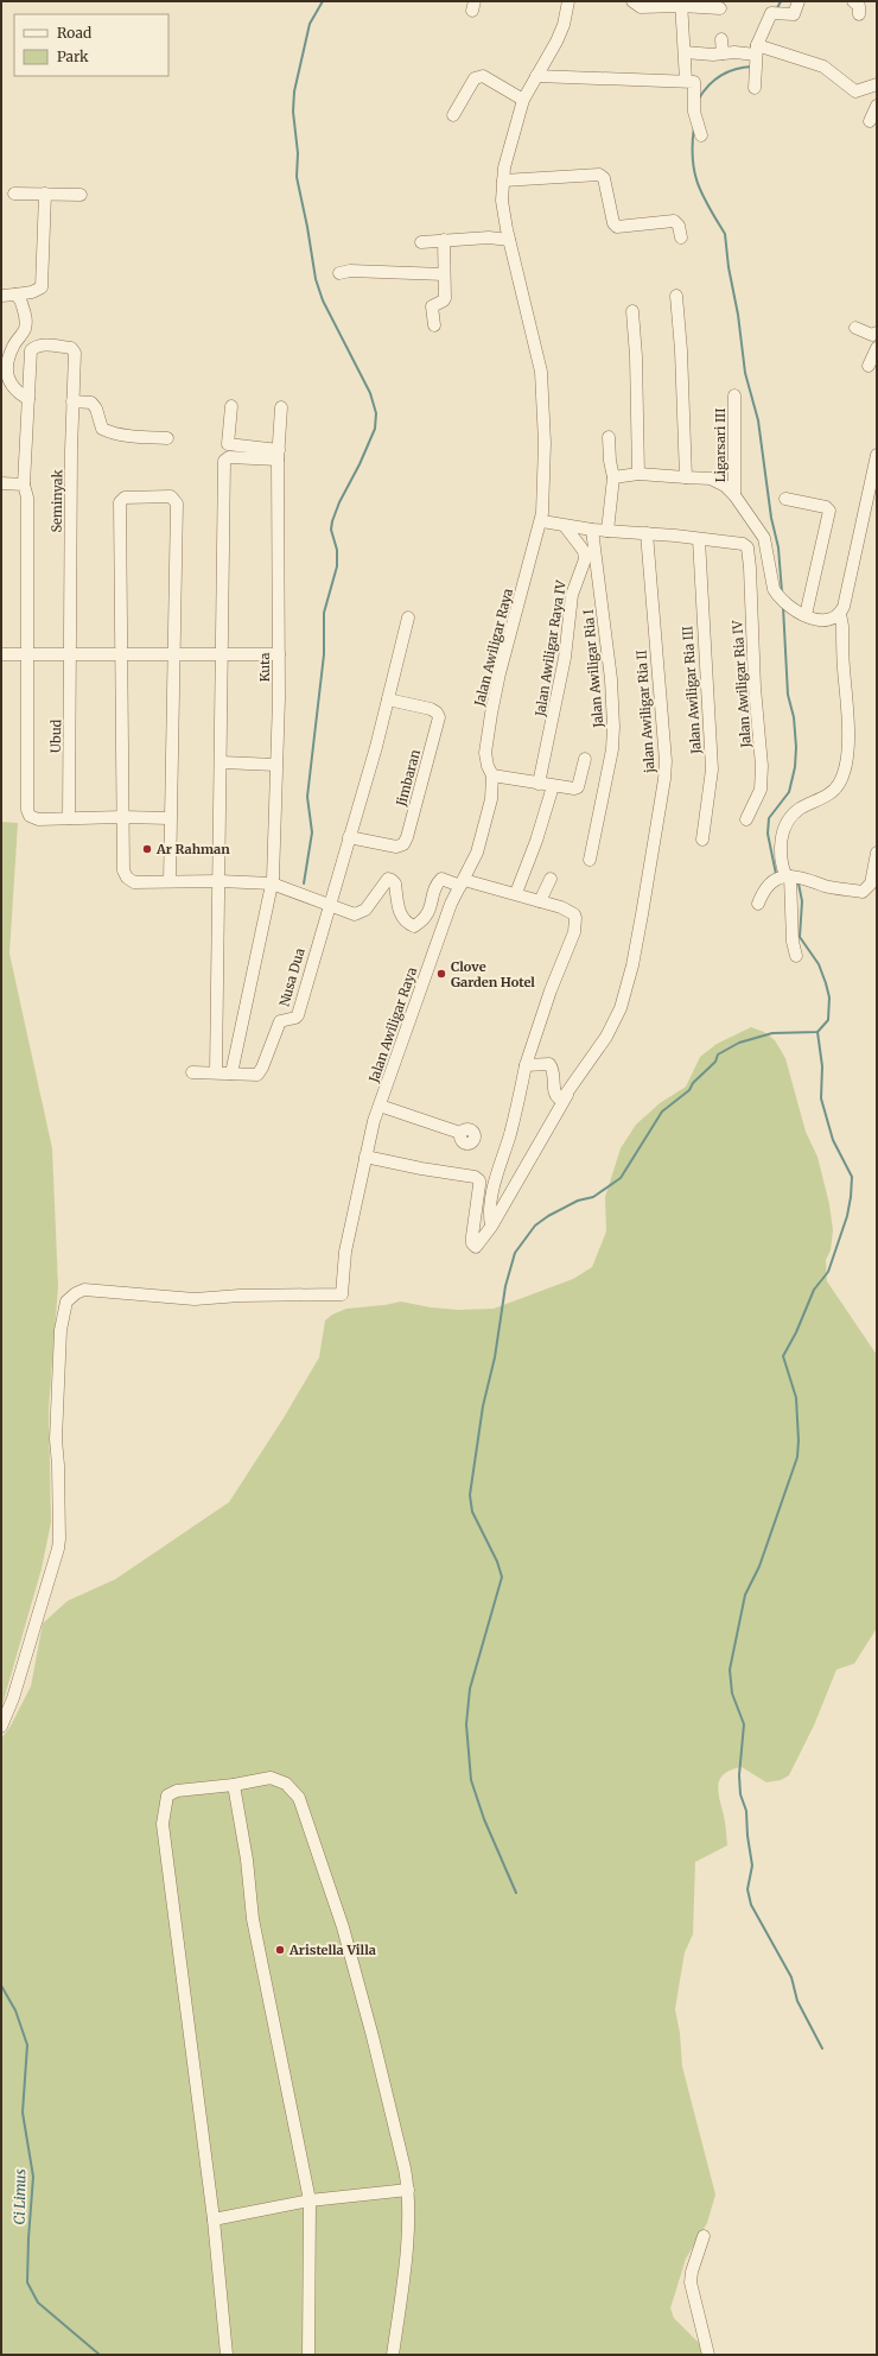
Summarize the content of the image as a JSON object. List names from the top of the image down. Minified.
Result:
{"streets":{"street":["Ligarsari III","Seminyak","Jalan Awiligar Raya","Jalan Awiligar Raya IV","Kuta","Jalan Awiligar Ria I","Jalan Awiligar Ria IV","Jalan Awiligar Ria III","jalan Awiligar Ria II","Ubud","Jimbaran","Nusa Dua"]},"crossings":[["Seminyak","Ubud"],["Jalan Awiligar Raya","jalan Awiligar Ria II"],["Jalan Awiligar Ria IV","Jalan Awiligar Ria III"]],"water":["Ci Limus"],"places":["Ar Rahman","Clove Garden Hotel","Aristella Villa"],"legend":["Road","Park"]}
